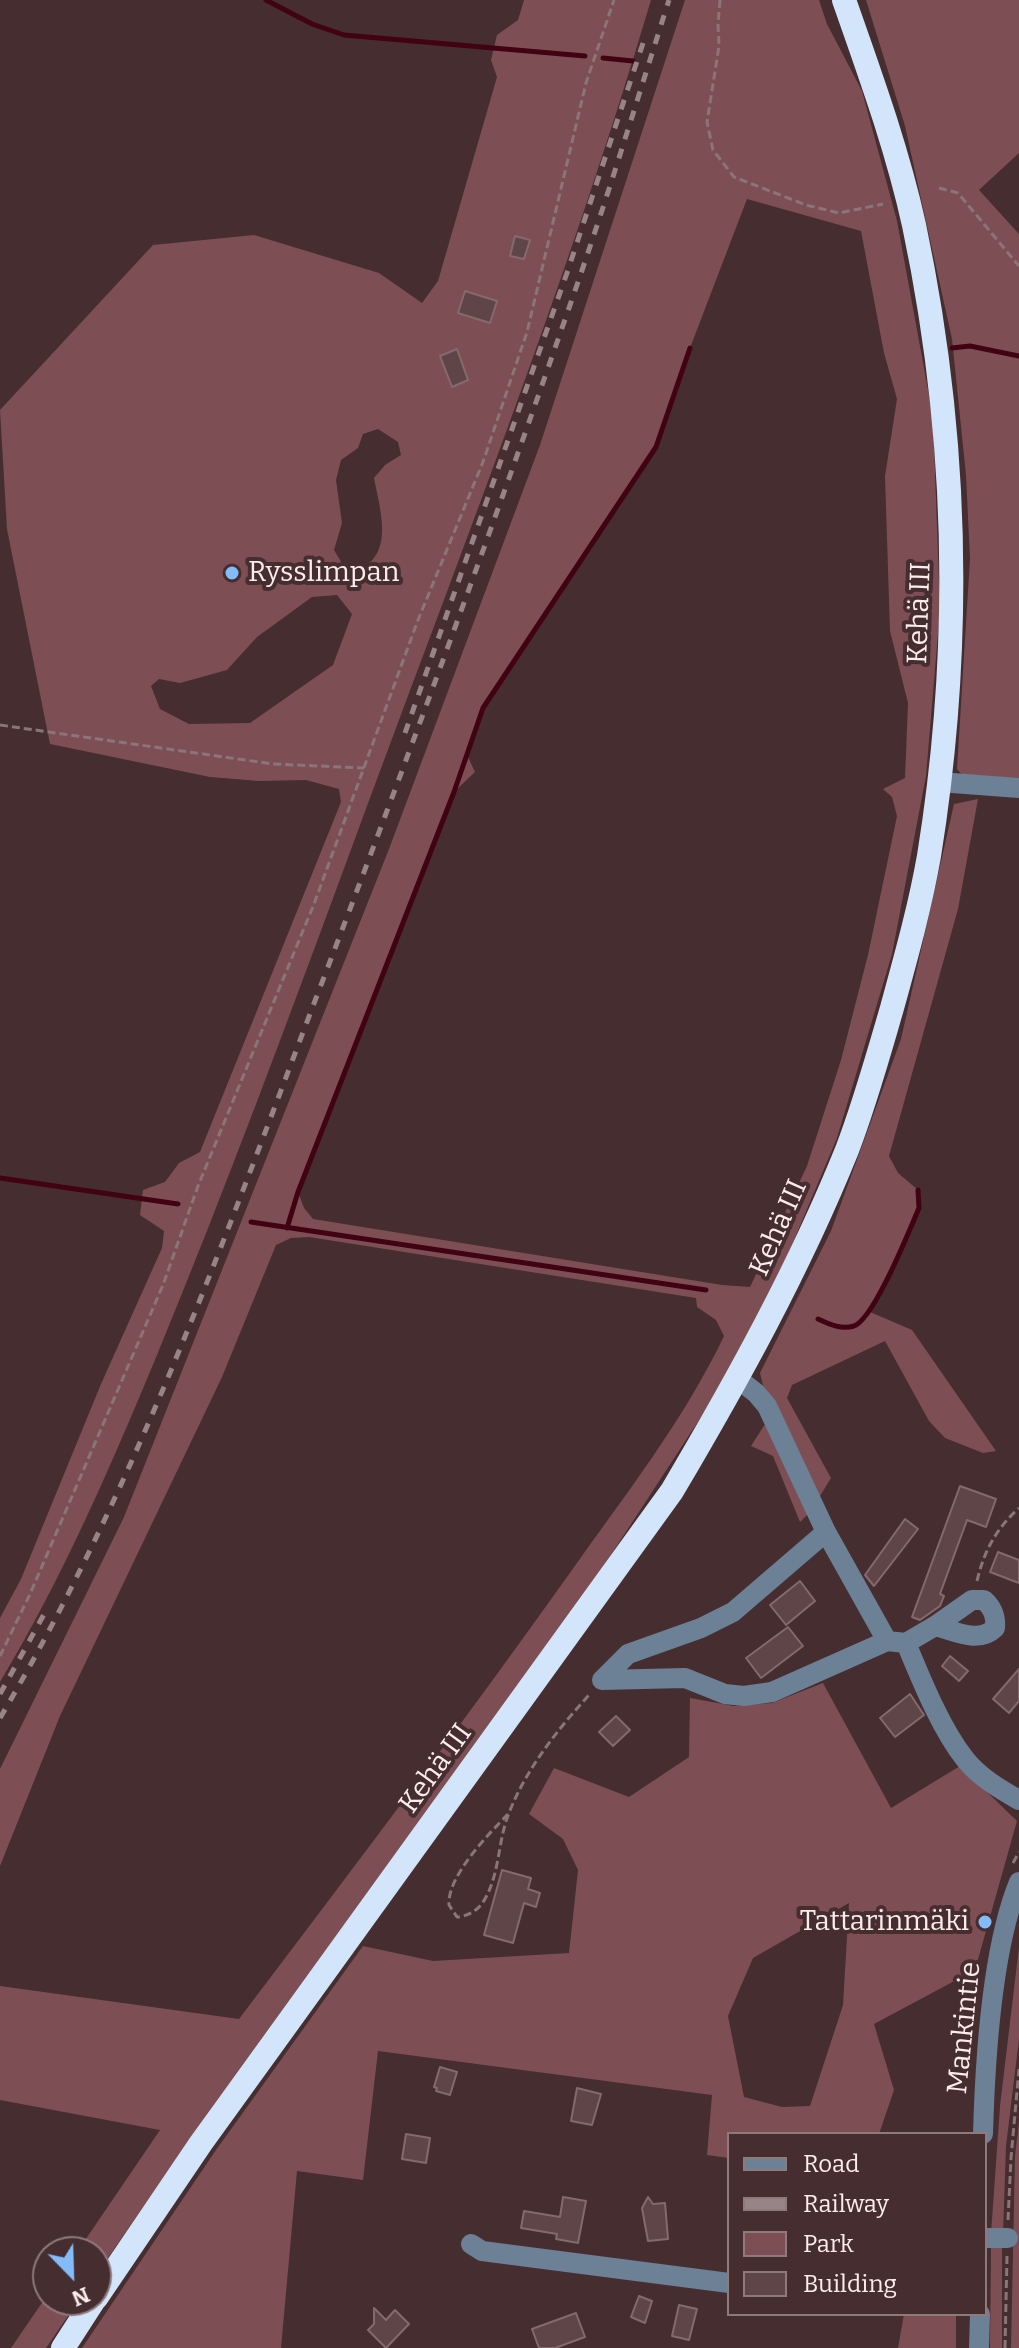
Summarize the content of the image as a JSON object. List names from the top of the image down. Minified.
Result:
{"streets":{"highway":["Kehä III"],"street":["Mankintie"]},"places":["Rysslimpan","Tattarinmäki"],"legend":["Road","Railway","Park","Building"],"north":"bottom right"}
